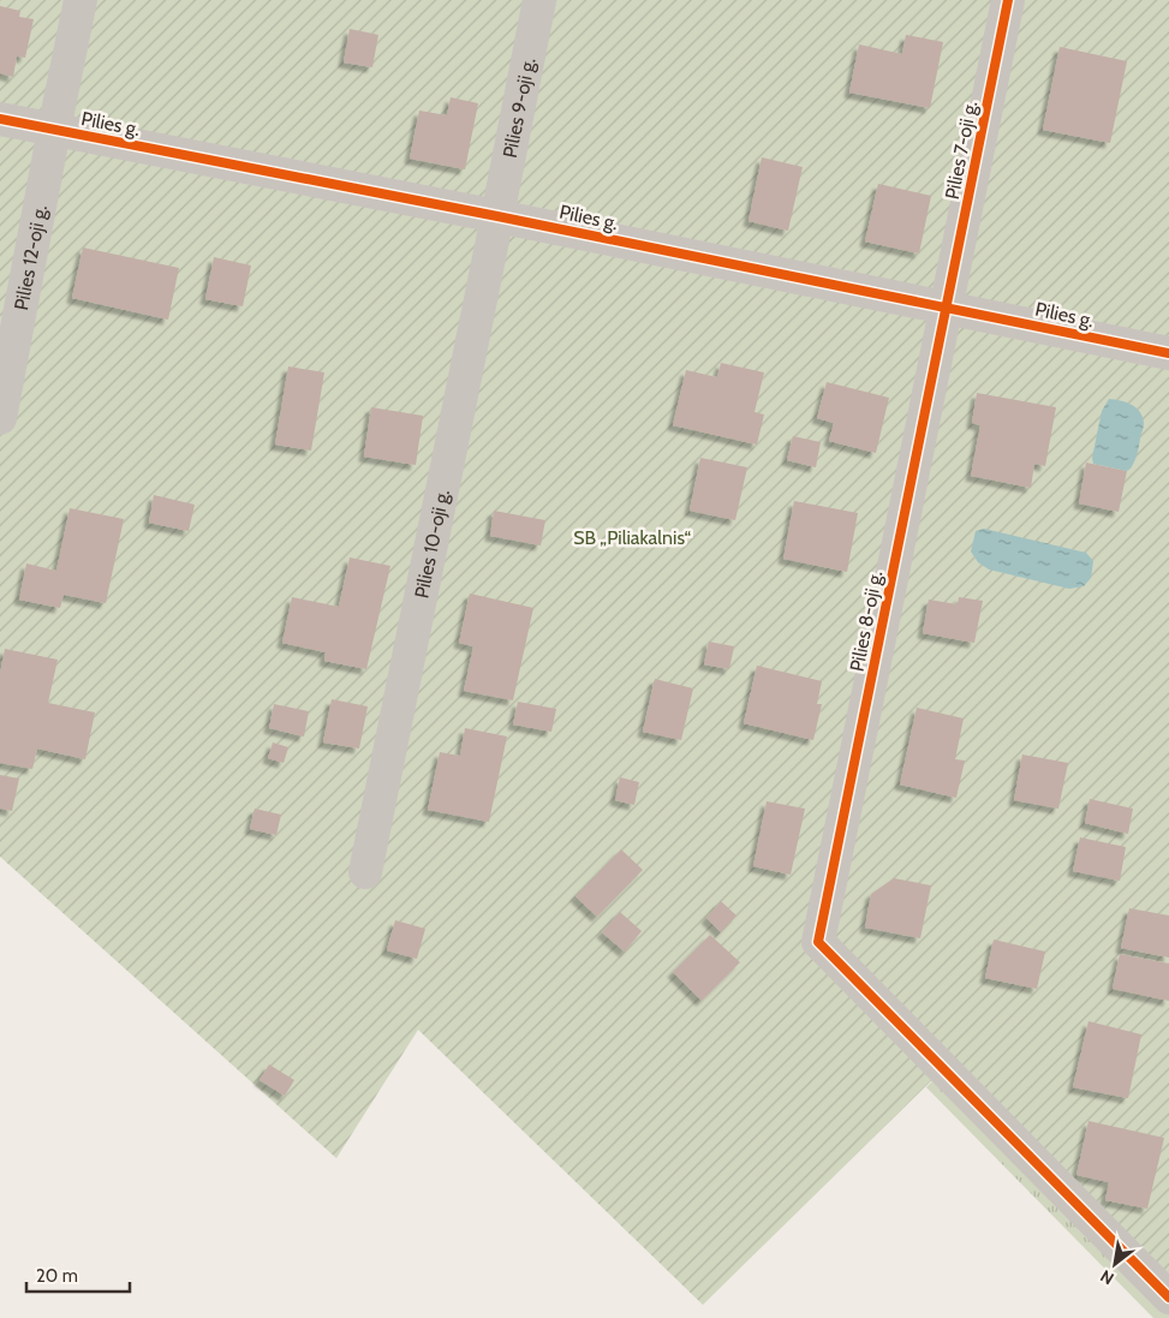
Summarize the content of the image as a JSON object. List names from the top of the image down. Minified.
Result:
{"streets":{"street":["Pilies 9-oji g.","Pilies g.","Pilies 7-oji g.","Pilies 12-oji g.","Pilies 10-oji g.","Pilies 8-oji g."]},"crossings":[["Pilies 9-oji g.","Pilies g."],["Pilies 9-oji g.","Pilies 10-oji g."],["Pilies g.","Pilies 7-oji g."],["Pilies g.","Pilies 12-oji g."],["Pilies g.","Pilies 10-oji g."],["Pilies g.","Pilies 8-oji g."],["Pilies 7-oji g.","Pilies 8-oji g."]],"parks":["SB „Piliakalnis“"],"scale_bar":"20 m","north":"bottom left"}
